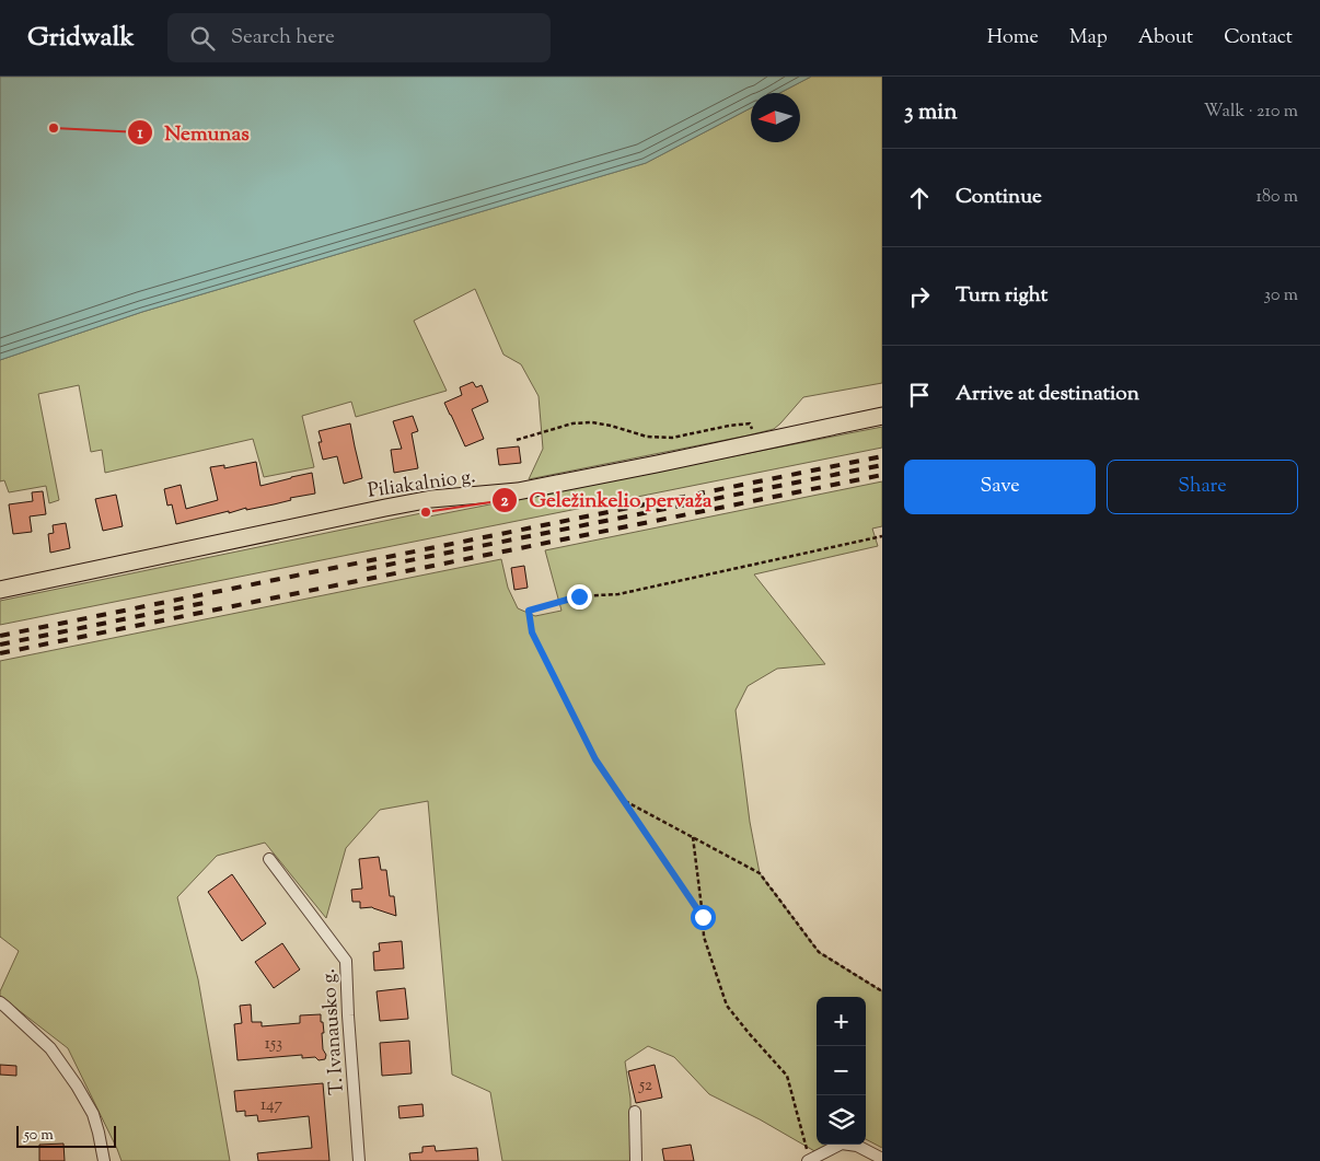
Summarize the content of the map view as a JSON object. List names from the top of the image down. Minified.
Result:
{"streets":{"main road":["Piliakalnio g."],"street":["T. Ivanausko g."]},"places":["Nemunas","Geležinkelio pervaža"],"house_numbers":["153","52","147"],"scale_bar":"50 m","north":"left","page":{"header":"Gridwalk","search":"Search here","nav":["Home","Map","About","Contact"],"heading":["3 min","Walk · 210 m"],"list":[["Continue","180 m"],["Turn right","30 m"],"Arrive at destination"],"buttons":["Save","Share"],"map_buttons":["+","−"],"scale":"50 m"}}
